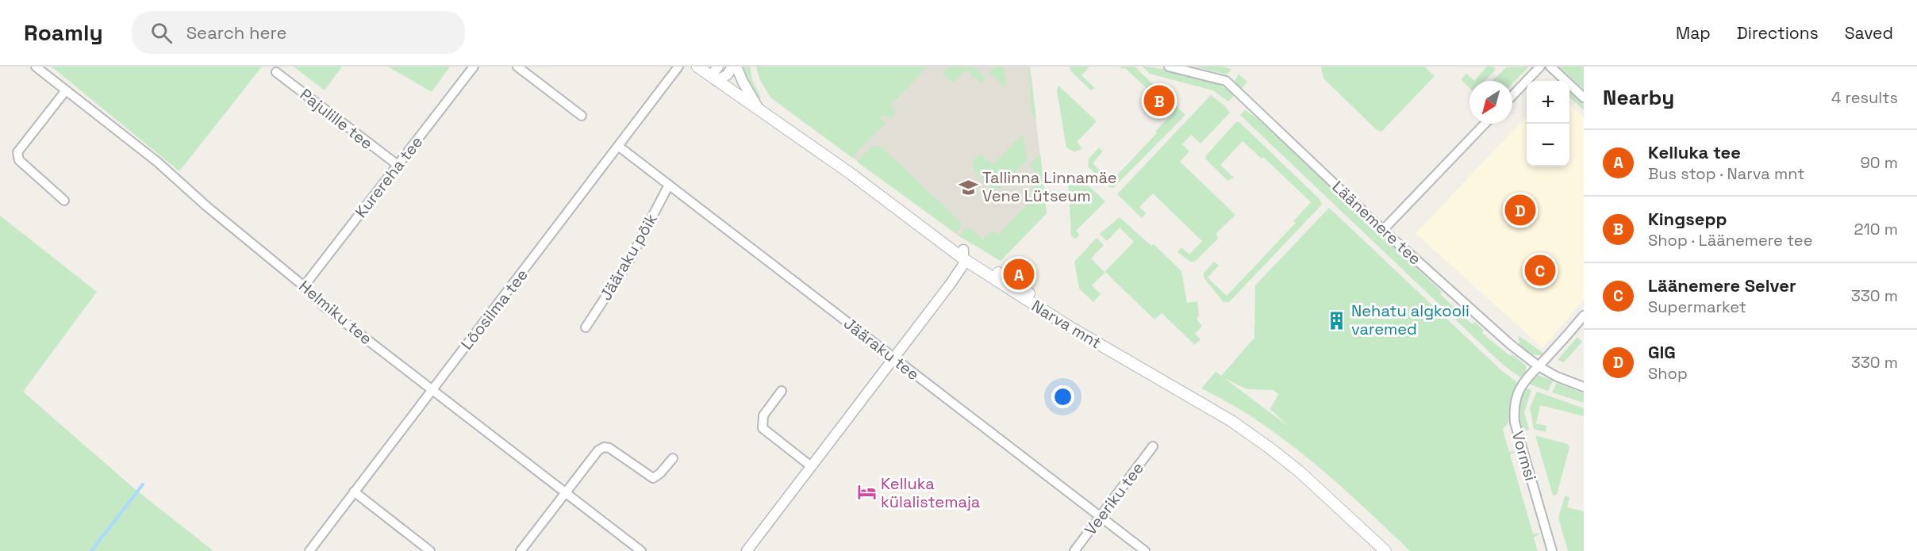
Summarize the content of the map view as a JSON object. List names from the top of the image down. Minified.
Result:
{"streets":{"main road":["Narva mnt"],"street":["Pajulille tee","Kurereha tee","Läänemere tee","Jääraku põik","Lõosilma tee","Helmiku tee","Jääraku tee","Vormsi","Veeriku tee"]},"crossings":[["Pajulille tee","Kurereha tee"],["Kurereha tee","Helmiku tee"],["Läänemere tee","Vormsi"],["Jääraku põik","Jääraku tee"],["Lõosilma tee","Helmiku tee"],["Lõosilma tee","Jääraku tee"],["Jääraku tee","Veeriku tee"]],"places":{"school or university":["Tallinna Linnamäe Vene Lütseum"],"building":["Nehatu algkooli varemed"],"hotel":["Kelluka külalistemaja"]},"north":"bottom left","page":{"header":"Roamly","search":"Search here","nav":["Map","Directions","Saved"],"heading":["Nearby","4 results"],"map_buttons":["+","−"],"pins":["B","D","C","A"],"list":[{"mark":"A","name":"Kelluka tee","note":"Bus stop · Narva mnt","value":"90 m"},{"mark":"B","name":"Kingsepp","note":"Shop · Läänemere tee","value":"210 m"},{"mark":"C","name":"Läänemere Selver","note":"Supermarket","value":"330 m"},{"mark":"D","name":"GIG","note":"Shop","value":"330 m"}]}}
